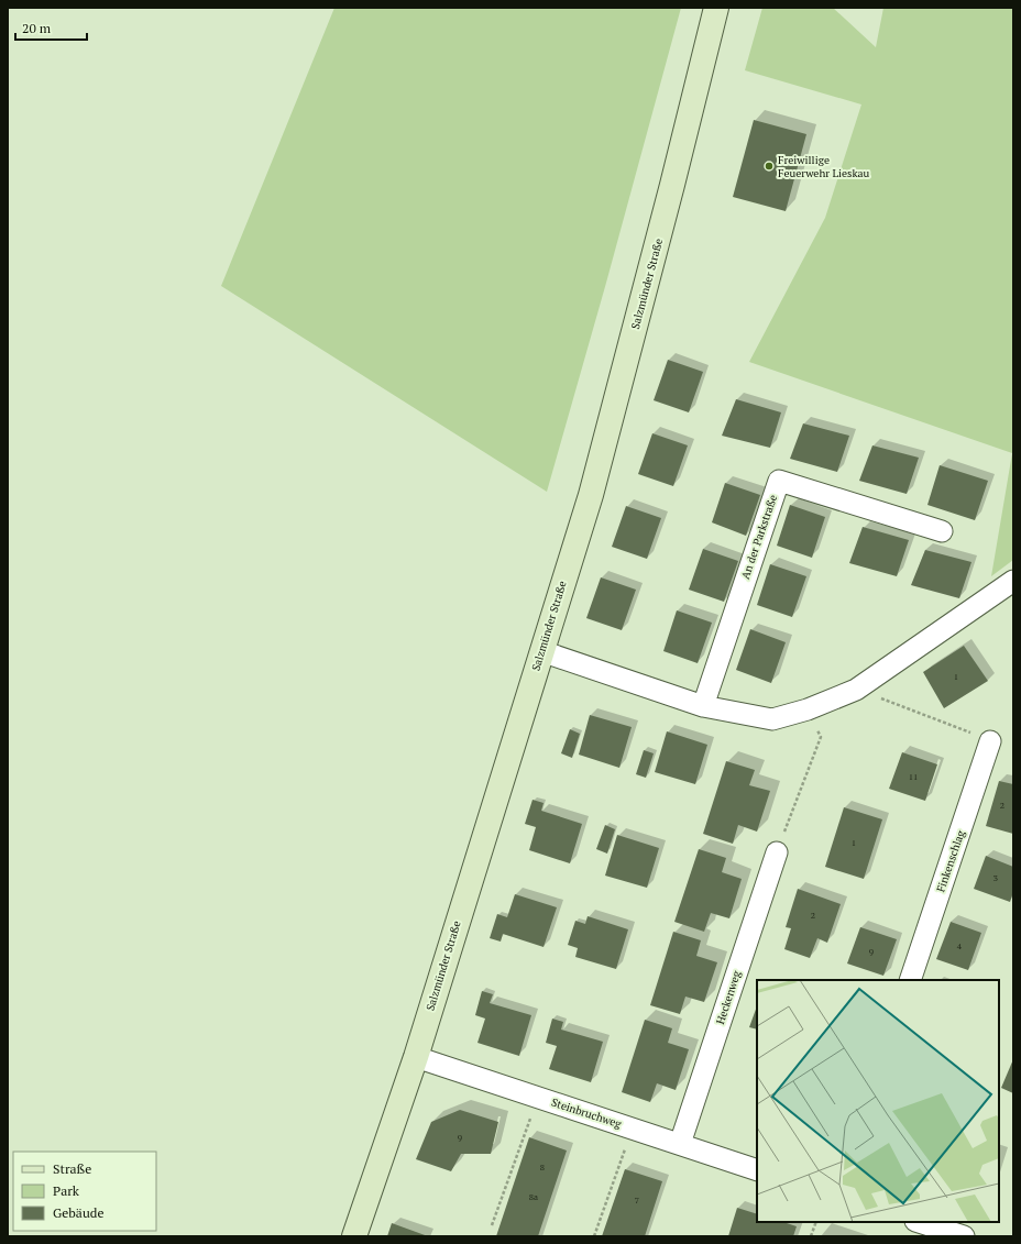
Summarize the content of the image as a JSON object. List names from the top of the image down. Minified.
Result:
{"streets":{"street":["Salzmünder Straße","An der Parkstraße","Finkenschlag","Heckenweg","Steinbruchweg"]},"crossings":[["Salzmünder Straße","Steinbruchweg"],["Heckenweg","Steinbruchweg"]],"places":["Freiwillige Feuerwehr Lieskau"],"house_numbers":["1","11","2","1","3","2","4","9","9","8","8a","7"],"legend":["Straße","Park","Gebäude"],"scale_bar":"20 m"}
